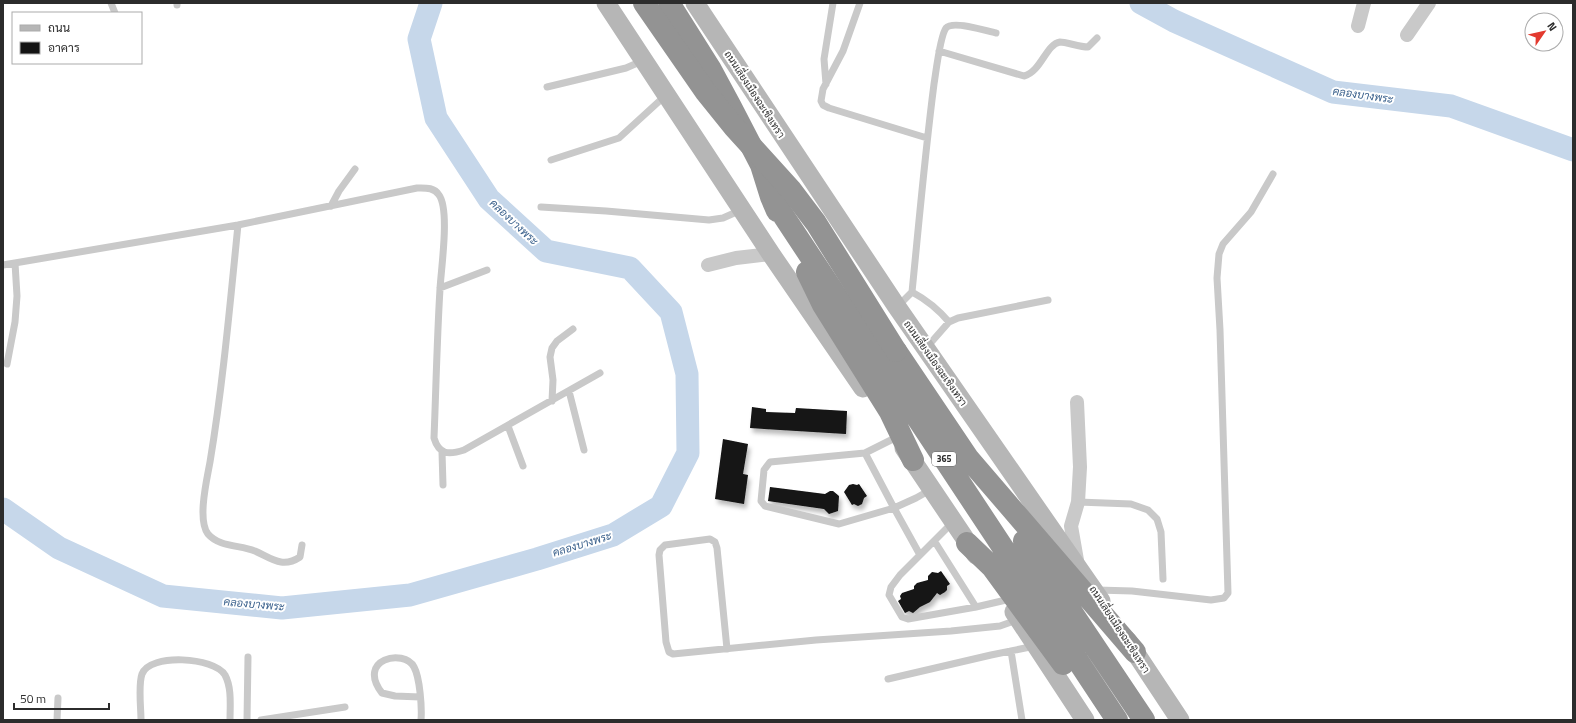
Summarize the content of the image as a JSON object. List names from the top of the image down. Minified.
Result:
{"streets":{"highway":["365"],"main road":["ถนนเลี่ยงเมืองฉะเชิงเทรา"]},"water":["คลองบางพระ"],"legend":["ถนน","อาคาร"],"scale_bar":"50 m","north":"top right"}
